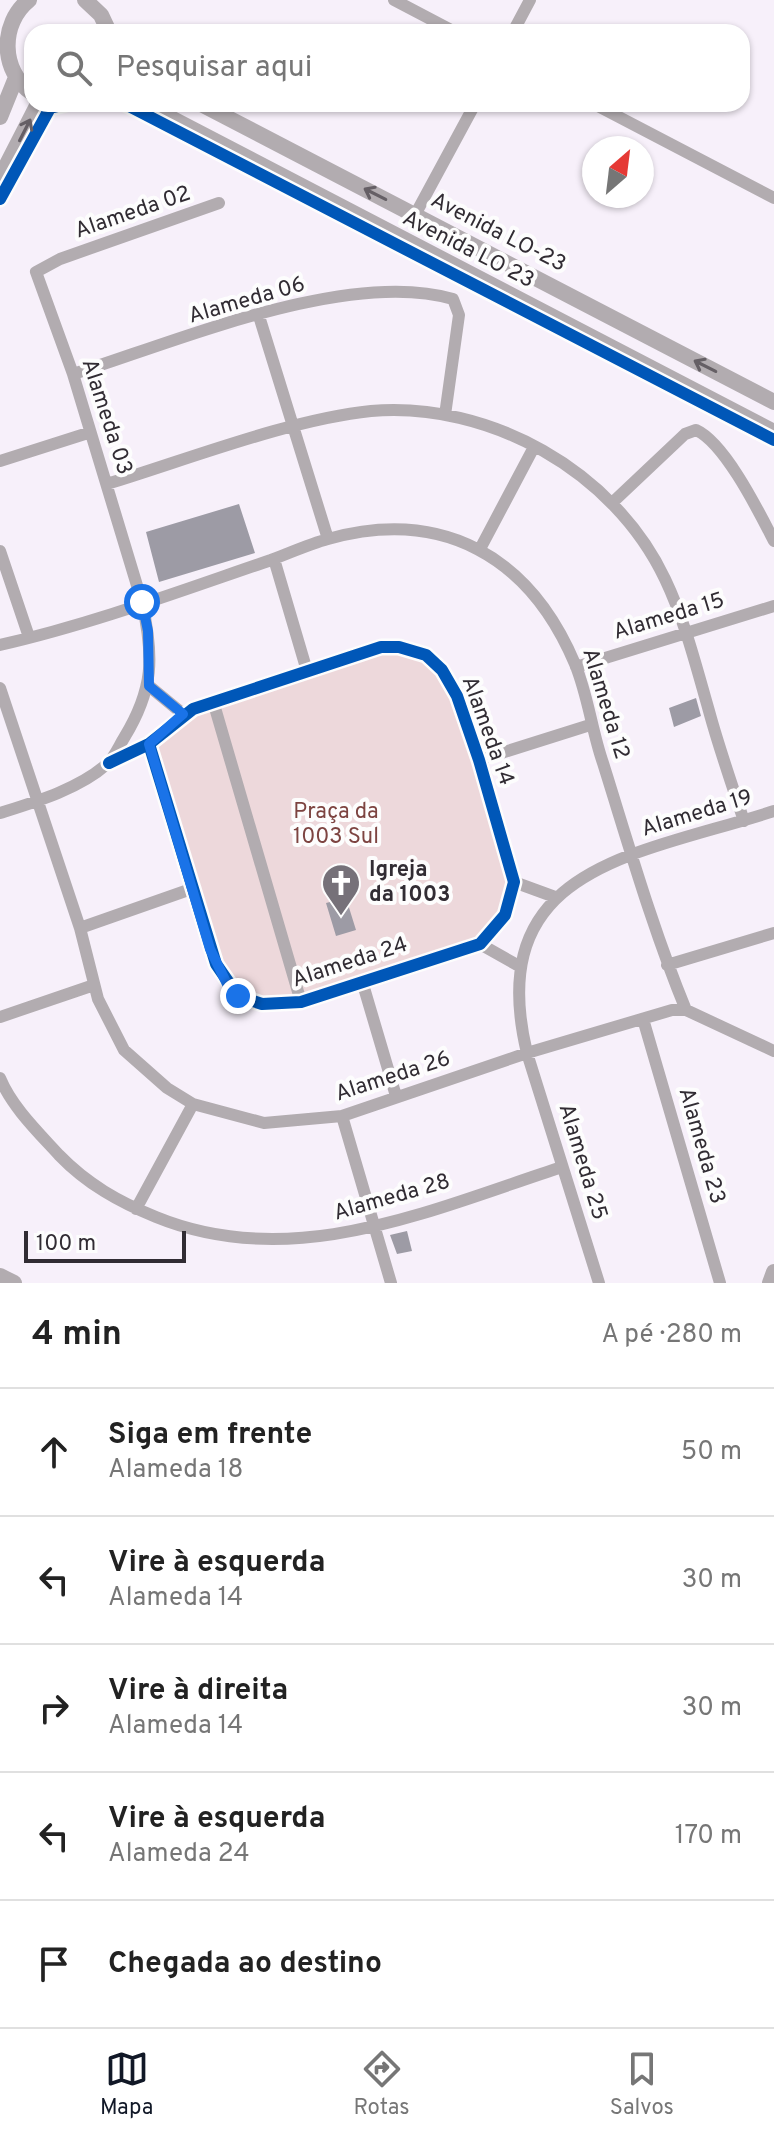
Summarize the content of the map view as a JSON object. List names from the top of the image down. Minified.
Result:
{"streets":{"street":["Alameda 02","Avenida LO-23","Avenida LO 23","Alameda 06","Alameda 03","Alameda 15","Alameda 12","Alameda 14","Alameda 19","Alameda 24","Alameda 26","Alameda 23","Alameda 25","Alameda 28"]},"crossings":[["Alameda 02","Alameda 03"],["Alameda 06","Alameda 03"],["Alameda 03","Alameda 12"],["Alameda 15","Alameda 12"],["Alameda 12","Alameda 19"],["Alameda 12","Alameda 26"],["Alameda 14","Alameda 24"],["Alameda 26","Alameda 23"],["Alameda 26","Alameda 25"],["Alameda 25","Alameda 28"]],"one_way":["Avenida LO-23"],"parks":["Praça da 1003 Sul"],"places":{"church":["Igreja da 1003"]},"scale_bar":"100 m","north":"top right","page":{"search":"Pesquisar aqui","scale":"100 m","heading":["4 min","A pé · 280 m"],"list":[["Siga em frente","Alameda 18","50 m"],["Vire à esquerda","Alameda 14","30 m"],["Vire à direita","Alameda 14","30 m"],["Vire à esquerda","Alameda 24","170 m"],"Chegada ao destino"],"nav":["Mapa","Rotas","Salvos"]}}
